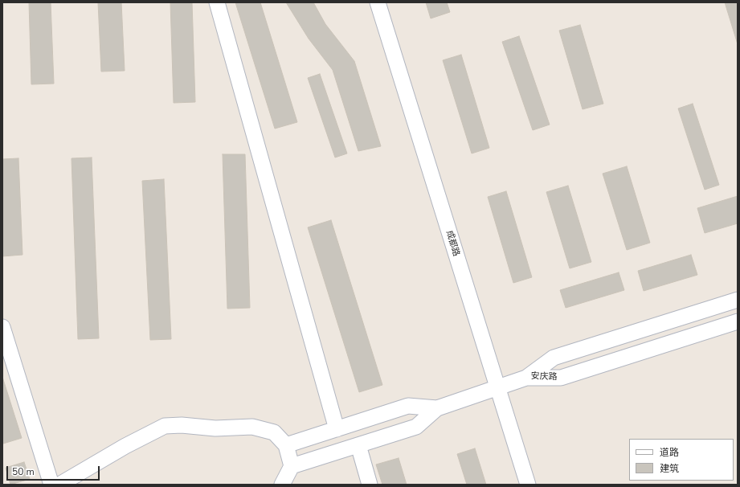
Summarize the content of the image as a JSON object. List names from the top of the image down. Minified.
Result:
{"streets":{"street":["成都路","安庆路"]},"legend":["道路","建筑"],"scale_bar":"50 m"}
